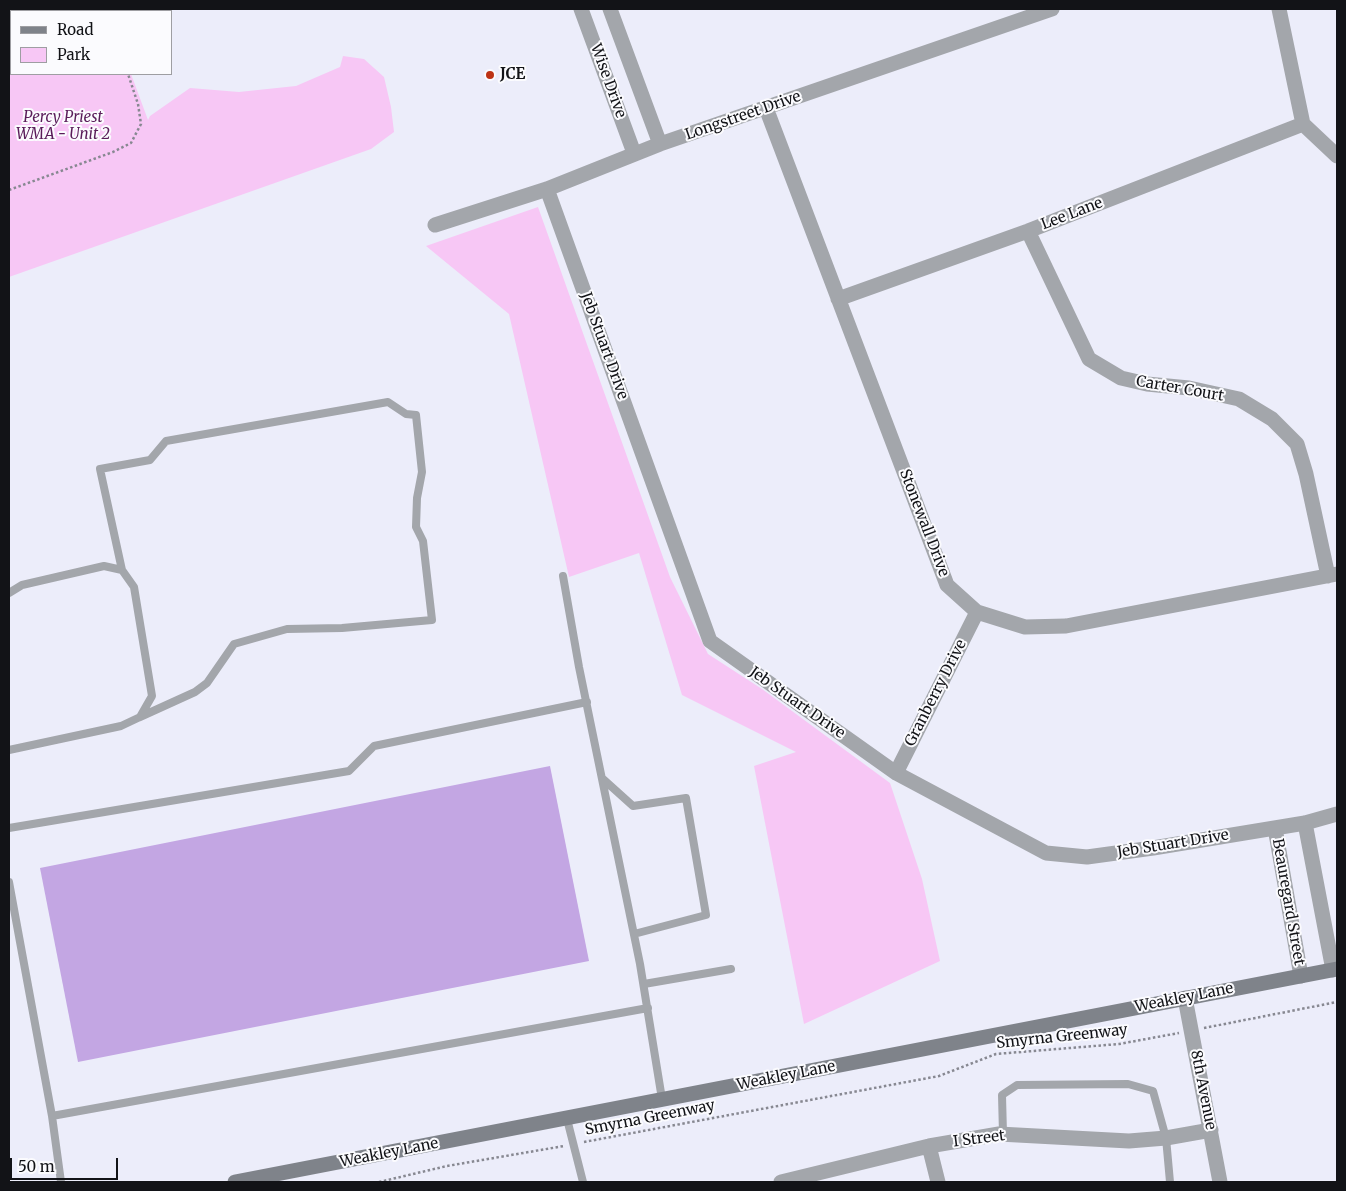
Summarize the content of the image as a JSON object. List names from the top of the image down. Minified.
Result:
{"streets":{"main road":["Weakley Lane"],"street":["Wise Drive","Longstreet Drive","Lee Lane","Jeb Stuart Drive","Carter Court","Stonewall Drive","Granberry Drive","Beauregard Street","8th Avenue","I Street"],"path":["Smyrna Greenway"]},"crossings":[["Wise Drive","Longstreet Drive"],["Longstreet Drive","Jeb Stuart Drive"],["Longstreet Drive","Stonewall Drive"],["Lee Lane","Carter Court"],["Lee Lane","Stonewall Drive"],["Jeb Stuart Drive","Granberry Drive"],["Jeb Stuart Drive","Beauregard Street"],["Carter Court","Stonewall Drive"],["Stonewall Drive","Granberry Drive"],["Beauregard Street","Weakley Lane"],["Weakley Lane","8th Avenue"],["Smyrna Greenway","8th Avenue"],["8th Avenue","I Street"]],"parks":["Percy Priest WMA - Unit 2"],"places":["JCE"],"legend":["Road","Park"],"scale_bar":"50 m"}
